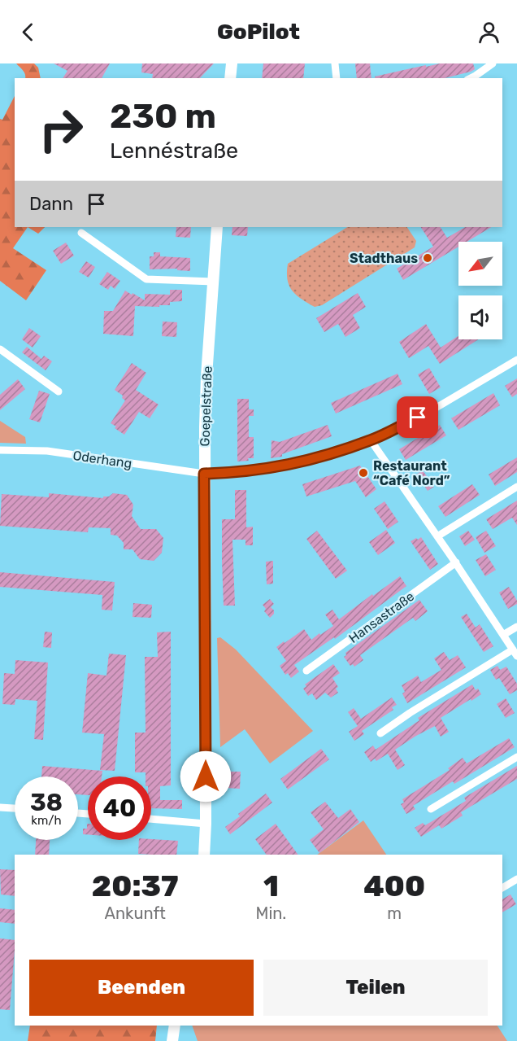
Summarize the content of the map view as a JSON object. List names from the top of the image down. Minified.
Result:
{"streets":{"street":["Goepelstraße","Oderhang","Hansastraße"]},"crossings":[["Goepelstraße","Oderhang"]],"places":["Stadthaus","Restaurant “Café Nord”"],"north":"bottom left","page":{"header":"GoPilot","turn":["230 m","Lennéstraße"],"then":"Dann","speed":"38 km/h","limit":"40","eta":["20:37","Ankunft","1","Min.","400","m"],"buttons":["Beenden","Teilen"]}}
